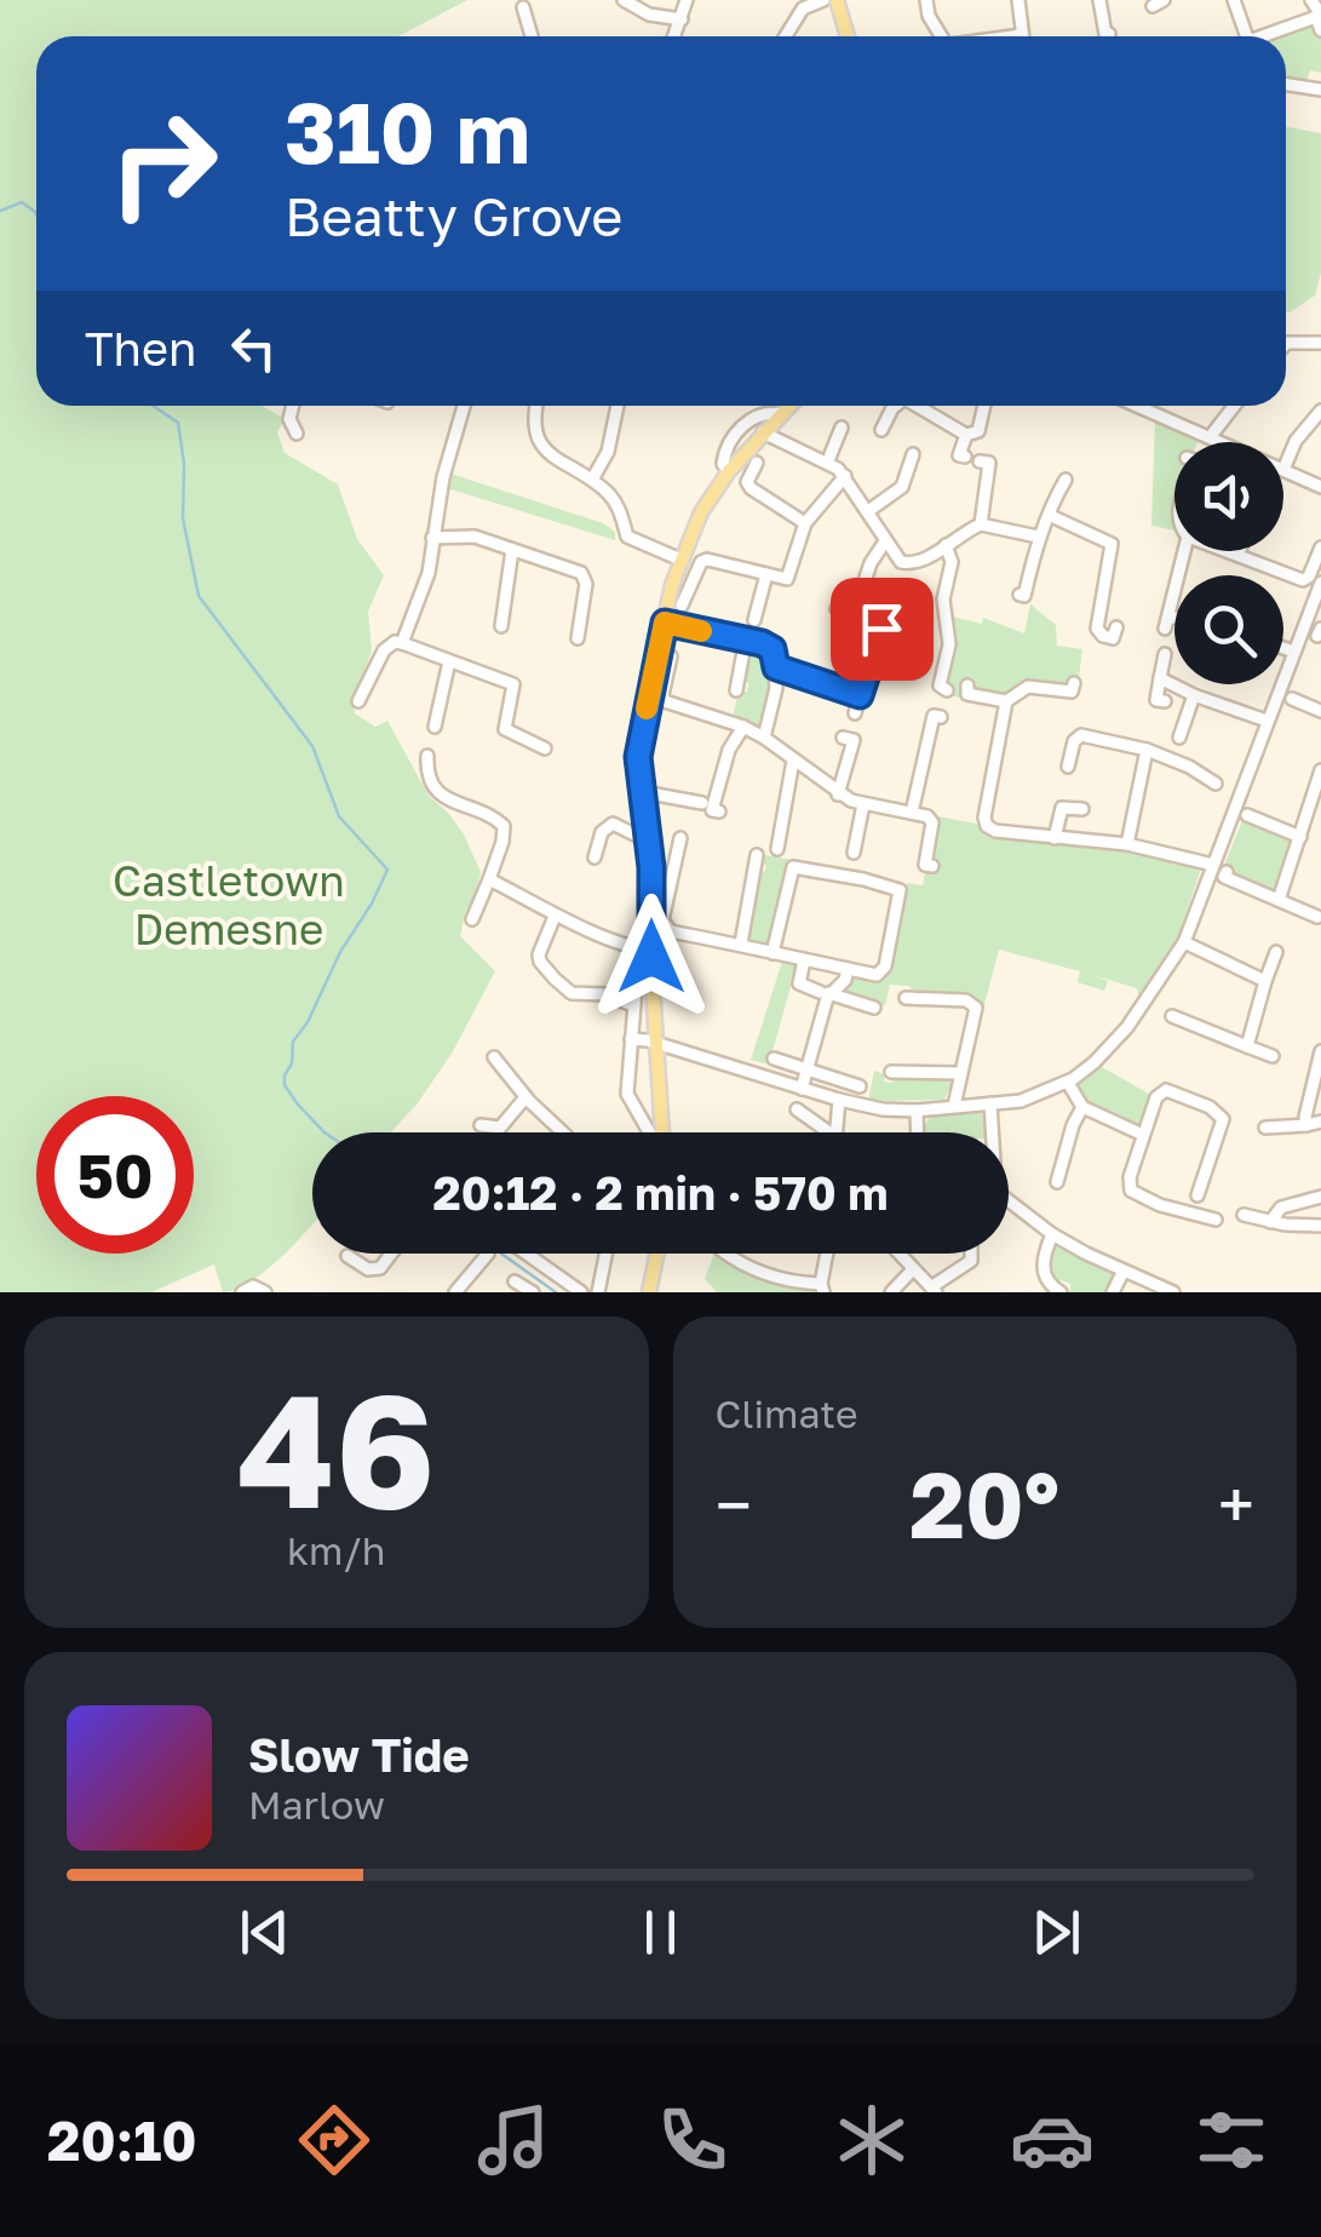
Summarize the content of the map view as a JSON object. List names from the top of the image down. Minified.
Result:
{"parks":["Castletown Demesne"],"page":{"turn":["310 m","Beatty Grove"],"then":"Then","limit":"50","trip":"20:12 · 2 min · 570 m","tile":[["46","km/h"],"Climate"],"heat":["−","20°","+"],"song":["Slow Tide","Marlow"],"tabs":"20:10"}}
